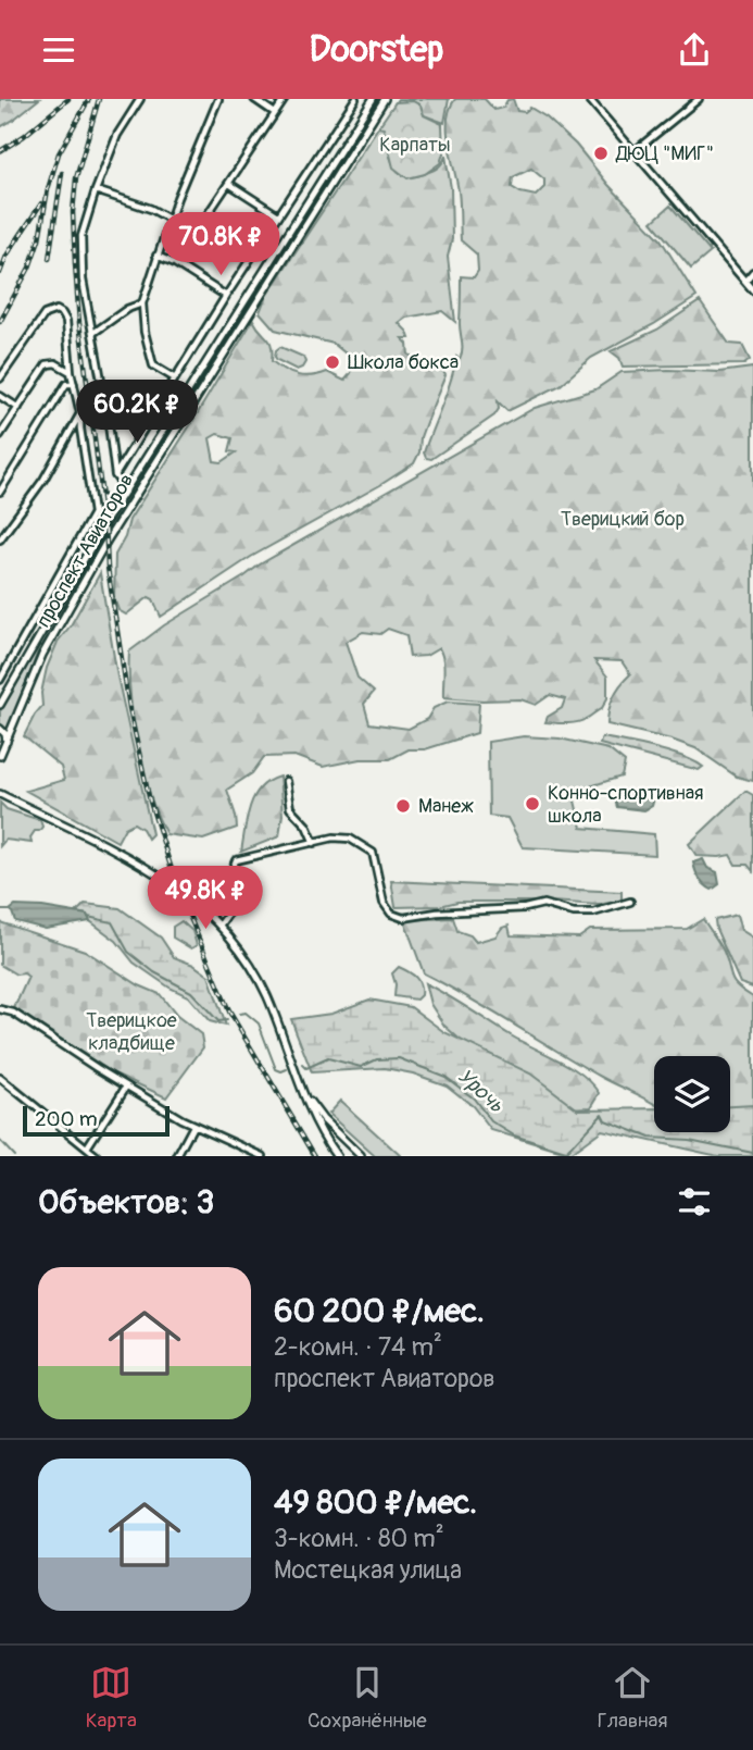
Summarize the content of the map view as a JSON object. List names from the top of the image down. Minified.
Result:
{"streets":{"main road":["проспект Авиаторов"]},"water":["Урочь"],"parks":["Карпаты","Тверицкий бор","Тверицкое кладбище"],"places":["ДЮЦ \"МИГ\"","Школа бокса","Конно-спортивная школа","Манеж"],"scale_bar":"200 m","page":{"header":"Doorstep","price":["70.8K ₽","60.2K ₽","49.8K ₽"],"scale":"200 m","heading":"Объектов: 3","list":[{"name":"60 200 ₽/мес.","note":"2-комн. · 74 m² · проспект Авиаторов"},{"name":"49 800 ₽/мес.","note":"3-комн. · 80 m² · Мостецкая улица"}],"tabs":["Карта","Сохранённые","Главная"]}}
